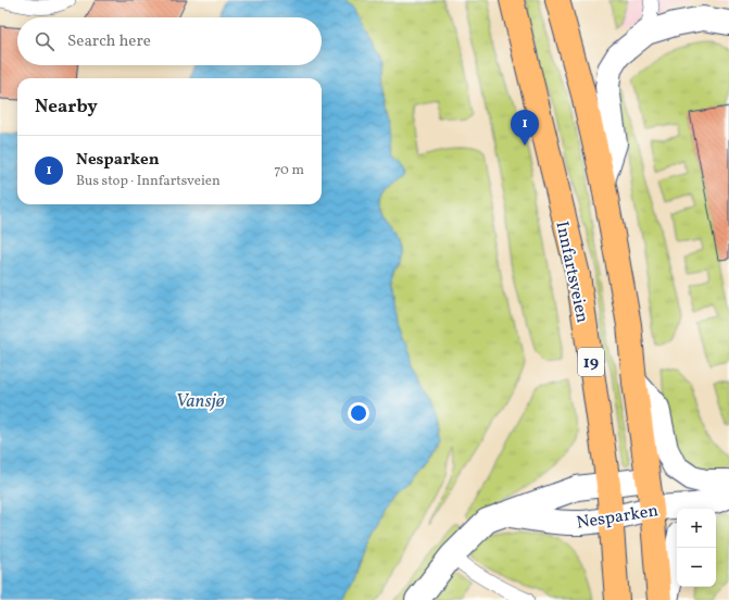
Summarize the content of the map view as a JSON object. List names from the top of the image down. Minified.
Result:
{"streets":{"highway":["Innfartsveien","19"],"street":["Nesparken"]},"crossings":[["Innfartsveien","Nesparken"]],"water":["Vansjø"],"page":{"search":"Search here","heading":"Nearby","pins":"1","list":[{"mark":"1","name":"Nesparken","note":"Bus stop · Innfartsveien","value":"70 m"}],"map_buttons":["+","−"]}}
